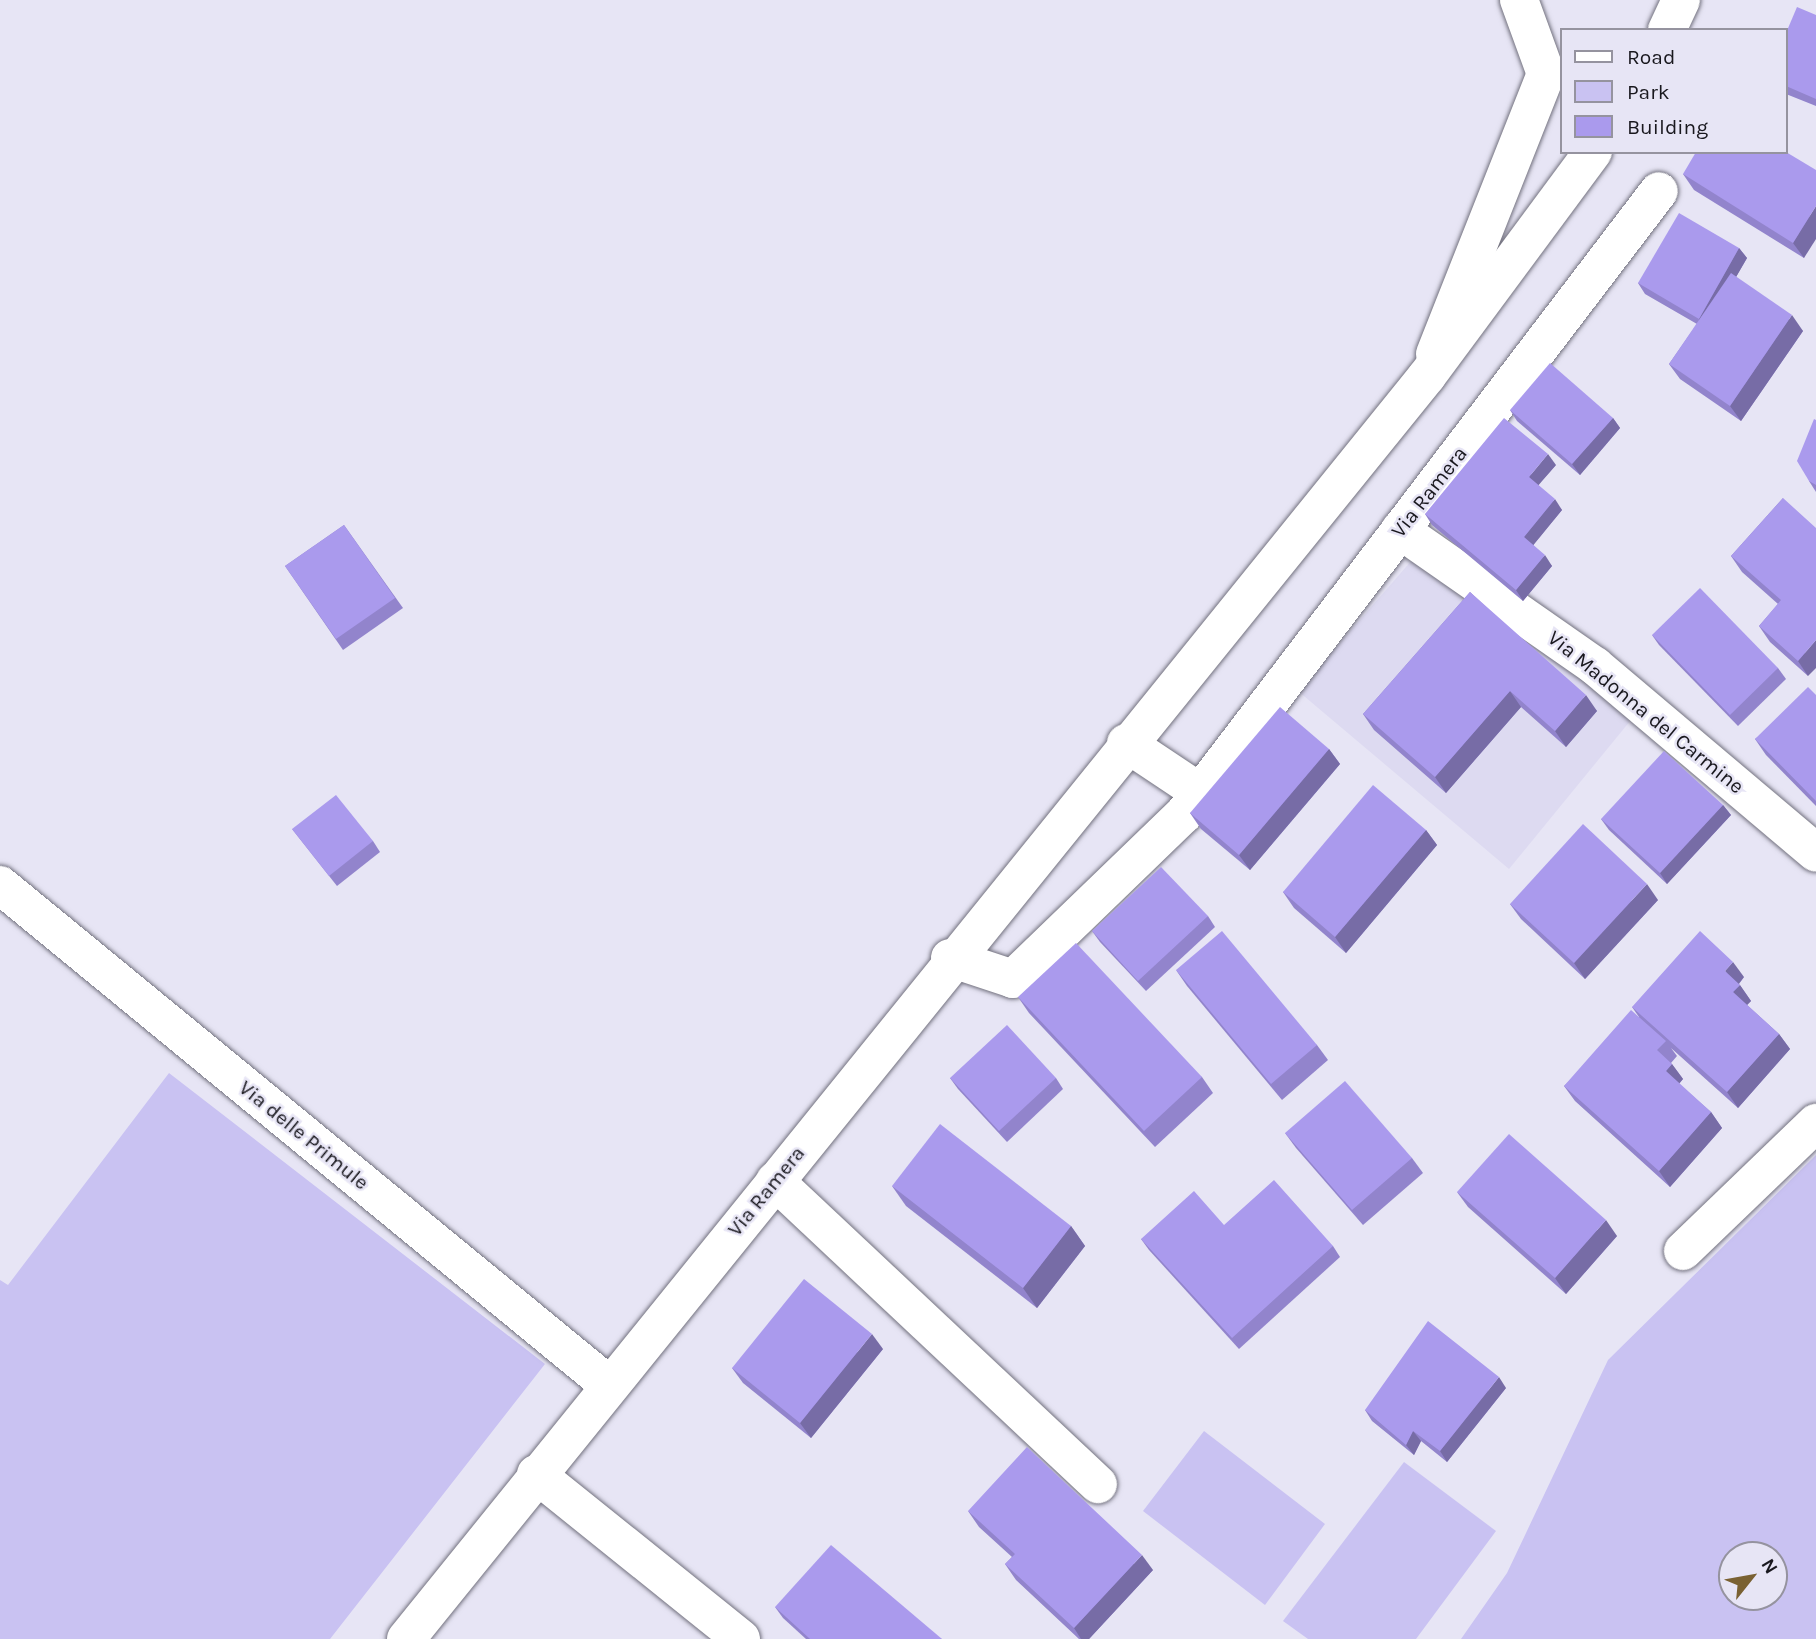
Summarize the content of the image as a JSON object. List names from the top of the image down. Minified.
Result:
{"streets":{"street":["Via Ramera","Via Madonna del Carmine","Via delle Primule"]},"crossings":[["Via Ramera","Via Madonna del Carmine"],["Via Ramera","Via delle Primule"]],"legend":["Road","Park","Building"],"north":"top right"}
